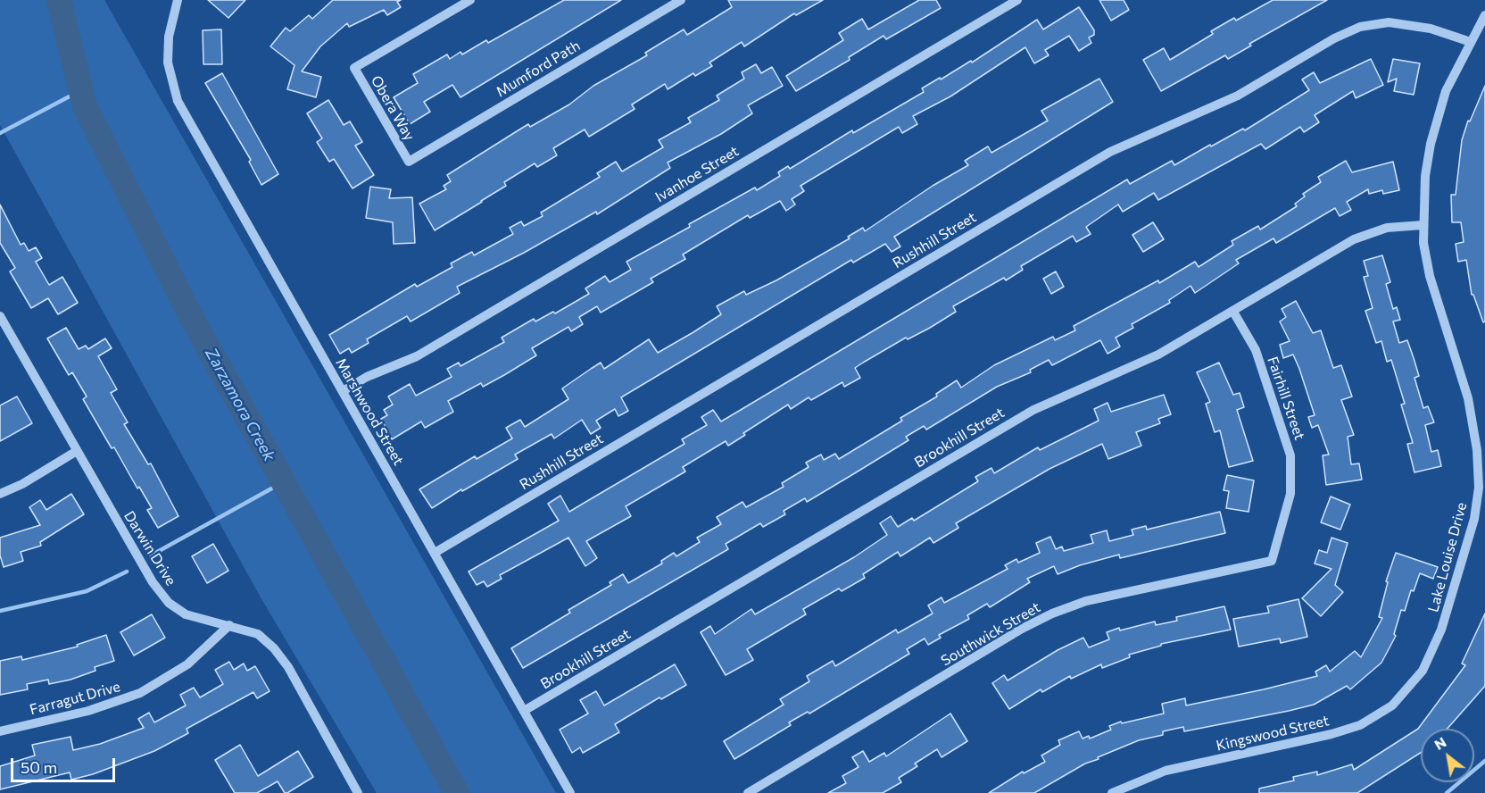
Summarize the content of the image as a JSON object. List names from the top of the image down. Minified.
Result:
{"streets":{"street":["Mumford Path","Obera Way","Ivanhoe Street","Rushhill Street","Fairhill Street","Marshwood Street","Brookhill Street","Darwin Drive","Lake Louise Drive","Southwick Street","Farragut Drive","Kingswood Street"]},"crossings":[["Mumford Path","Obera Way"],["Ivanhoe Street","Marshwood Street"],["Rushhill Street","Marshwood Street"],["Rushhill Street","Lake Louise Drive"],["Fairhill Street","Brookhill Street"],["Fairhill Street","Southwick Street"],["Marshwood Street","Brookhill Street"],["Brookhill Street","Lake Louise Drive"],["Darwin Drive","Farragut Drive"],["Lake Louise Drive","Kingswood Street"]],"water":["Zarzamora Creek"],"scale_bar":"50 m","north":"top left"}
